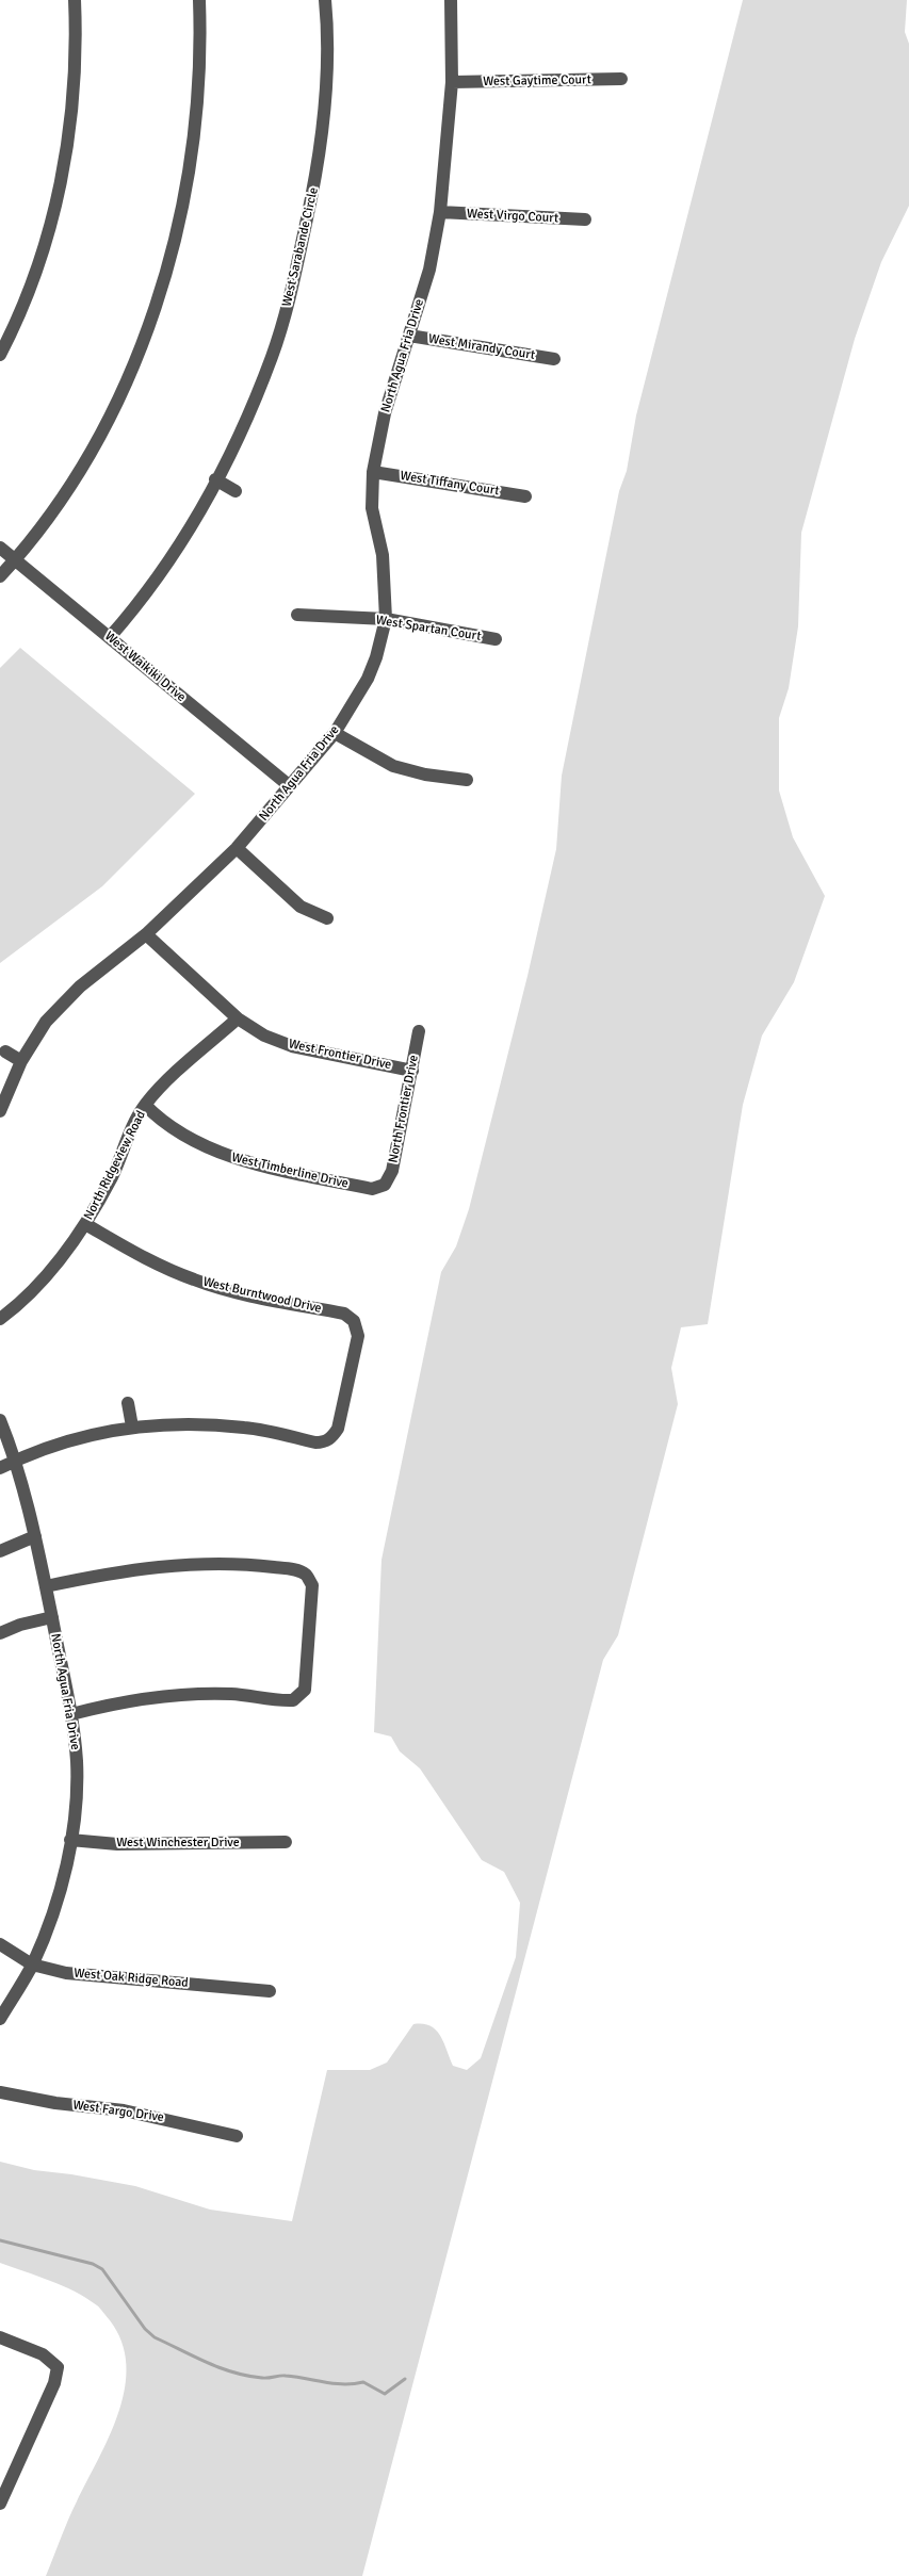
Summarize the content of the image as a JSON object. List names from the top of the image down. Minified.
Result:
{"streets":{"street":["West Gaytime Court","West Virgo Court","West Sarabande Circle","West Mirandy Court","North Agua Fria Drive","West Tiffany Court","West Spartan Court","West Waikiki Drive","West Frontier Drive","North Frontier Drive","North Ridgeview Road","West Timberline Drive","West Burntwood Drive","West Winchester Drive","West Oak Ridge Road","West Fargo Drive"]},"crossings":[["West Gaytime Court","North Agua Fria Drive"],["West Virgo Court","North Agua Fria Drive"],["West Sarabande Circle","West Waikiki Drive"],["West Mirandy Court","North Agua Fria Drive"],["North Agua Fria Drive","West Tiffany Court"],["North Agua Fria Drive","West Spartan Court"],["North Agua Fria Drive","West Waikiki Drive"],["North Agua Fria Drive","West Frontier Drive"],["North Agua Fria Drive","West Winchester Drive"],["North Agua Fria Drive","West Oak Ridge Road"],["West Frontier Drive","North Frontier Drive"],["West Frontier Drive","North Ridgeview Road"],["North Frontier Drive","West Timberline Drive"],["North Ridgeview Road","West Timberline Drive"],["North Ridgeview Road","West Burntwood Drive"]]}
